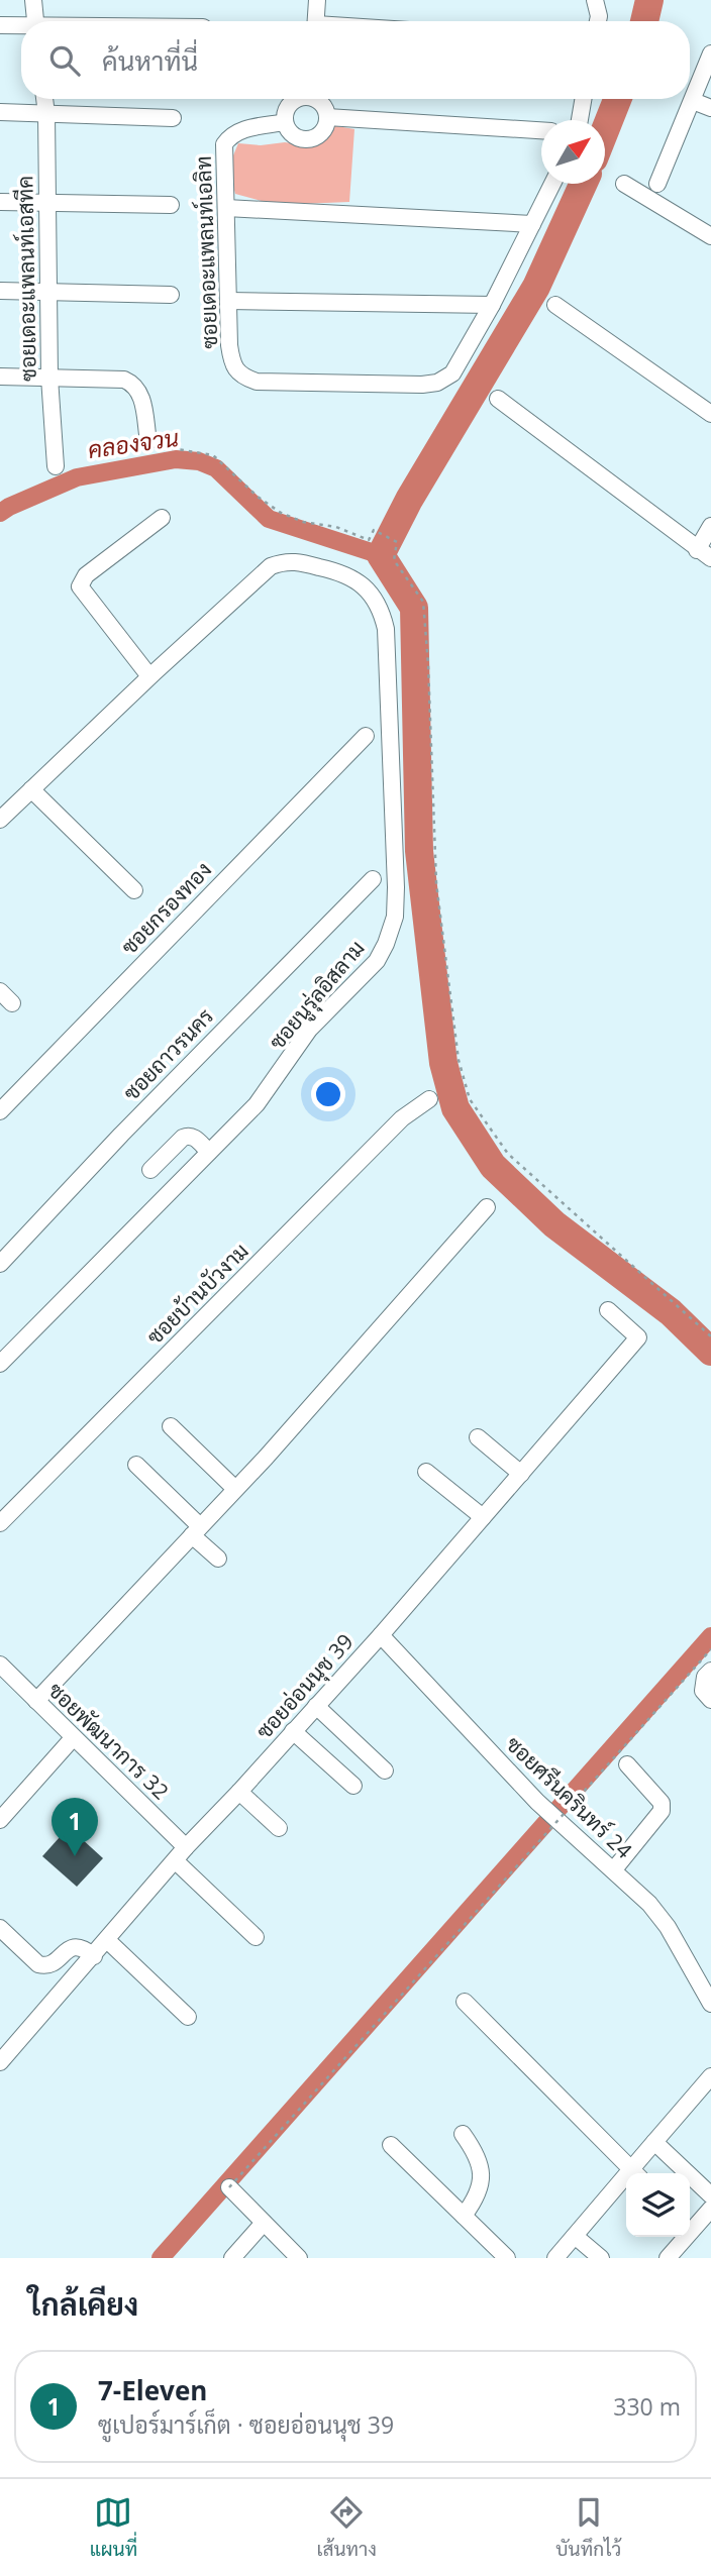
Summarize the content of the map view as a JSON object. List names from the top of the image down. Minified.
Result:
{"streets":{"street":["ซอยเดอะแพลนท์เอลิท","ซอยเดอะแพลนท์เอสทีค","ซอยกรองทอง","ซอยนูรุ่ลอิสลาม","ซอยถาวรนคร","ซอยบ้านบัวงาม","ซอยอ่อนนุช 39","ซอยพัฒนาการ 32","ซอยศรีนครินทร์ 24"]},"crossings":[["ซอยอ่อนนุช 39","ซอยพัฒนาการ 32"],["ซอยอ่อนนุช 39","ซอยศรีนครินทร์ 24"]],"water":["คลองจวน"],"north":"top right","page":{"search":"ค้นหาที่นี่","pins":"1","heading":"ใกล้เคียง","list":[{"mark":"1","name":"7-Eleven","note":"ซูเปอร์มาร์เก็ต · ซอยอ่อนนุช 39","value":"330 m"}],"nav":["แผนที่","เส้นทาง","บันทึกไว้"]}}
